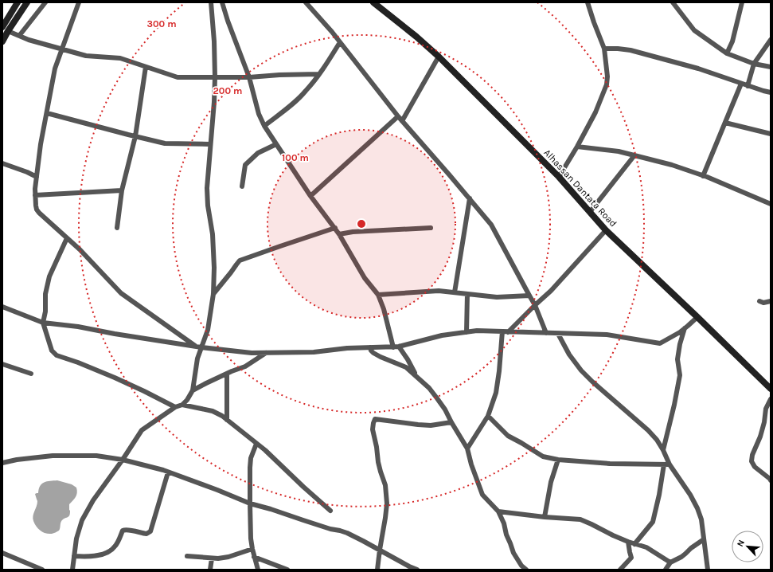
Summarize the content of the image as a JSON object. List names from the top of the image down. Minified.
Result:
{"streets":{"street":["Alhassan Dantata Road"]},"north":"top left","rings":["300 m","200 m","100 m"]}
